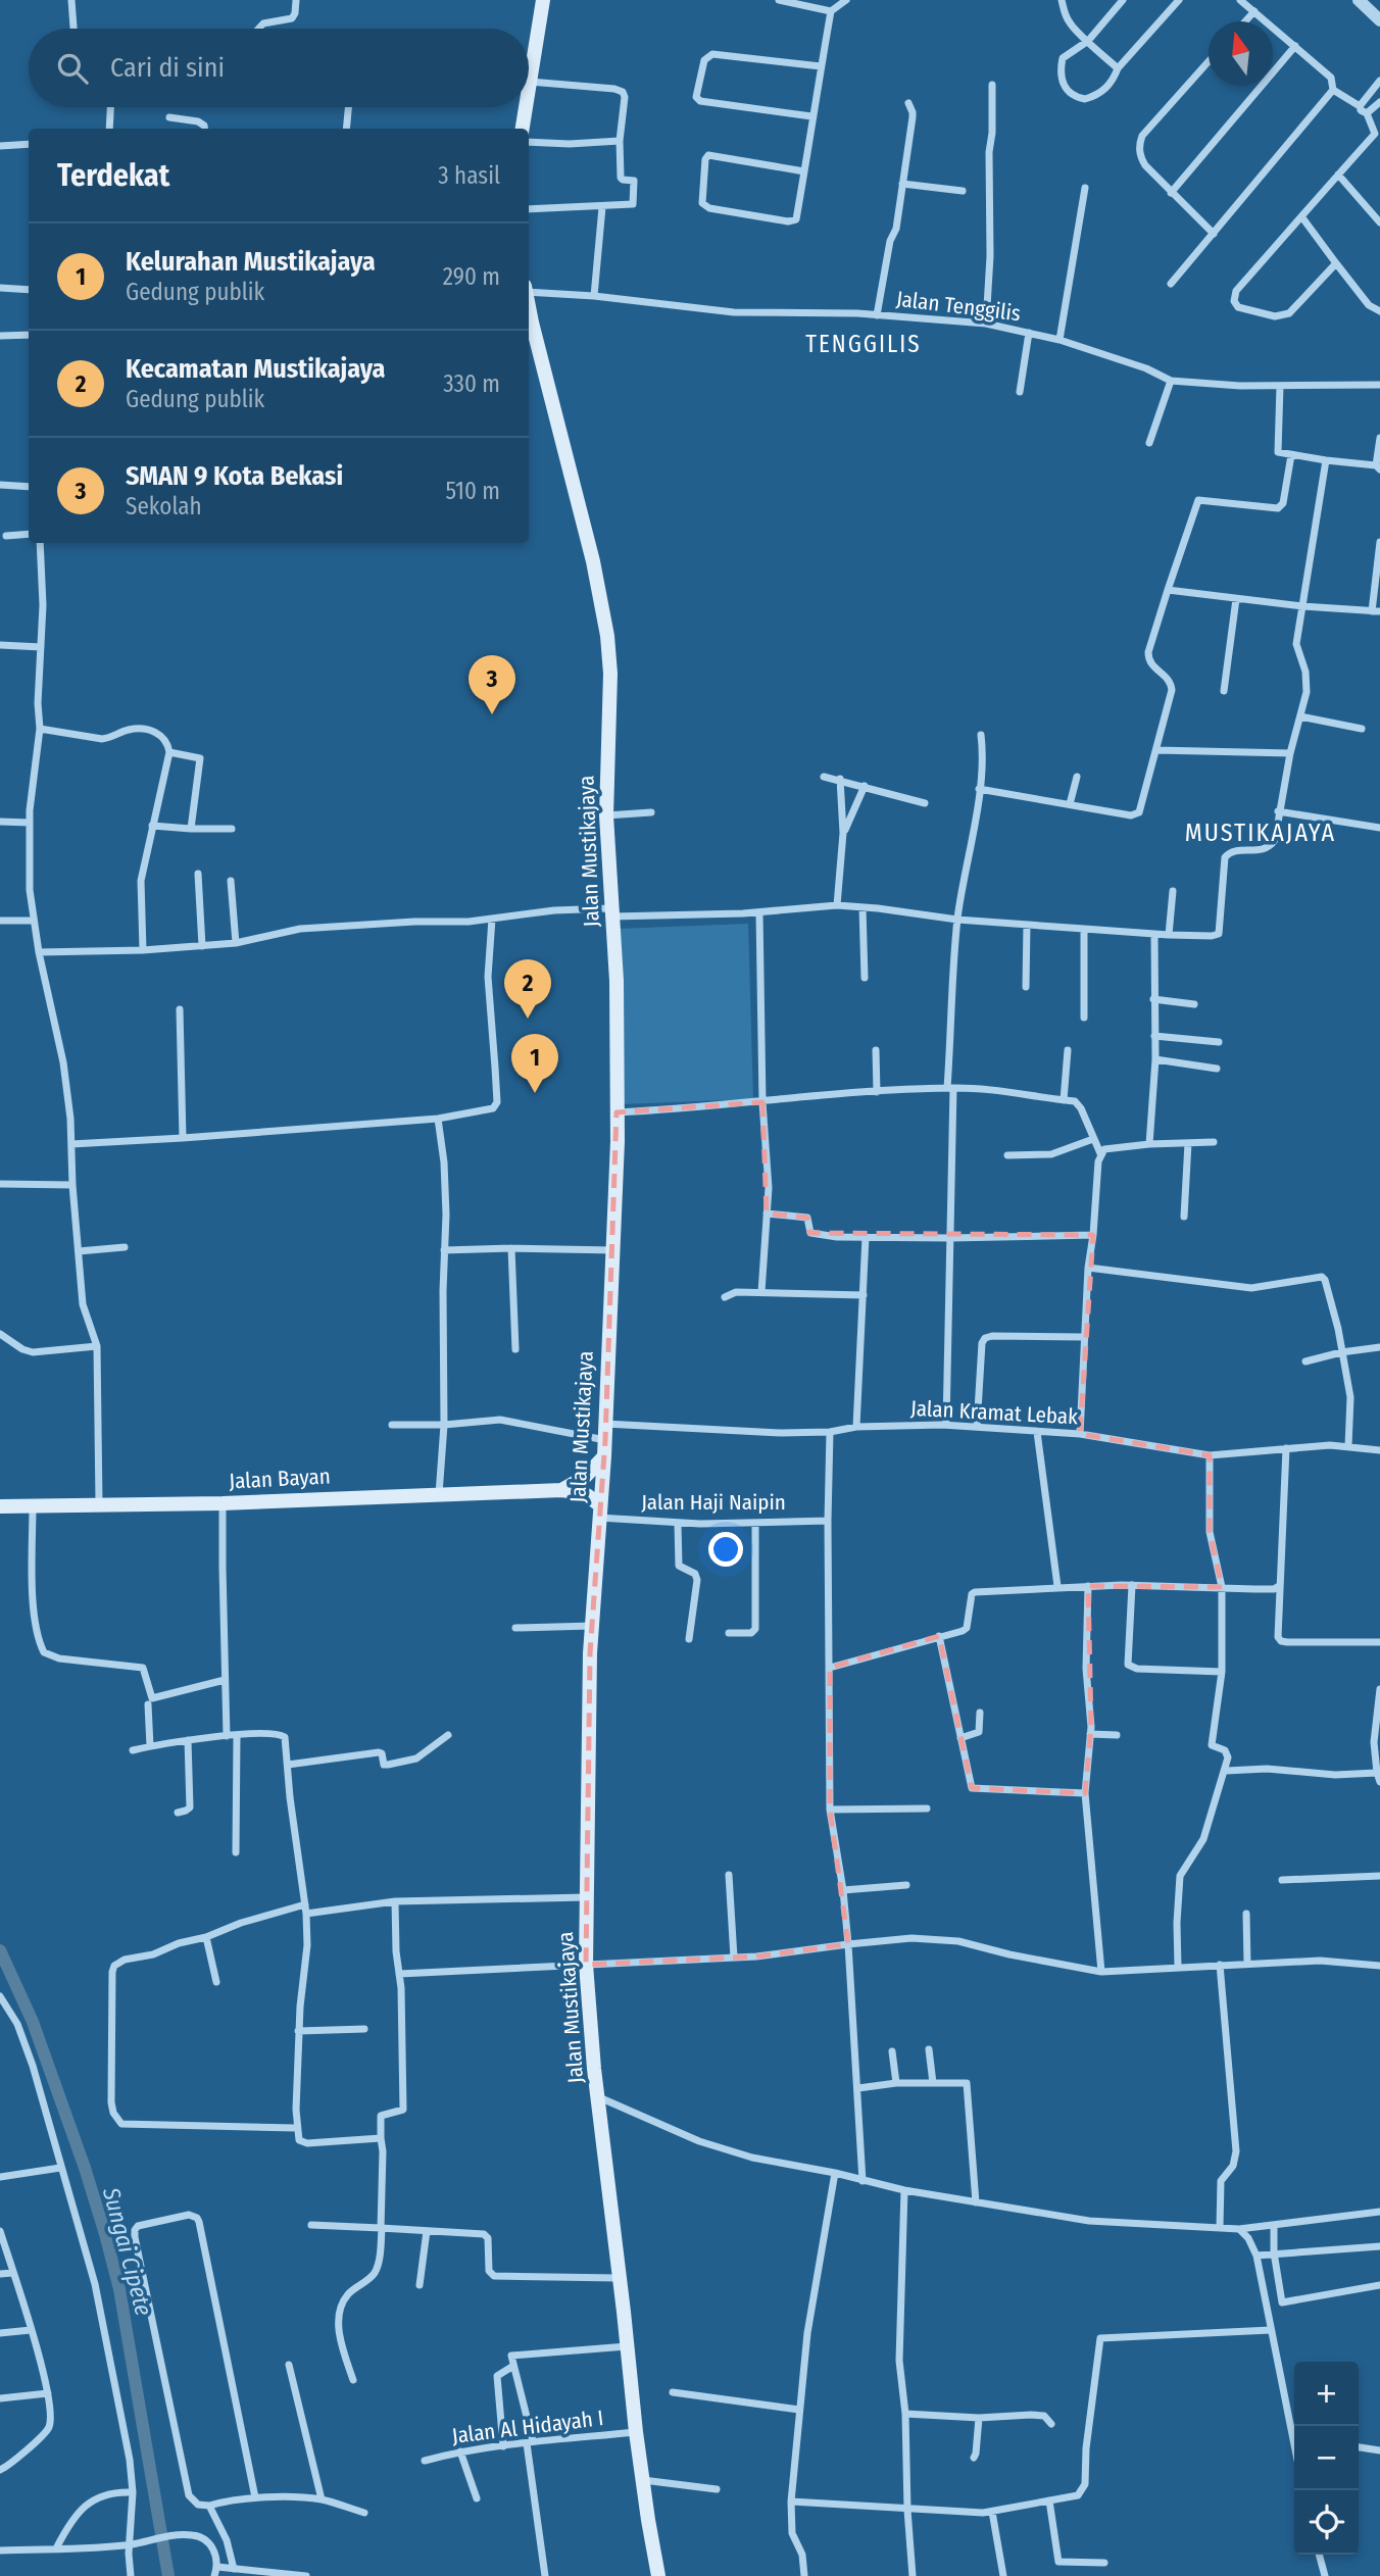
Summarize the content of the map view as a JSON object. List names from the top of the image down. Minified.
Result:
{"streets":{"main road":["Jalan Mustikajaya","Jalan Bayan"],"street":["Jalan Tenggilis","Jalan Kramat Lebak","Jalan Haji Naipin","Jalan Al Hidayah I"]},"crossings":[["Jalan Mustikajaya","Jalan Kramat Lebak"],["Jalan Mustikajaya","Jalan Bayan"],["Jalan Mustikajaya","Jalan Haji Naipin"],["Jalan Mustikajaya","Jalan Al Hidayah I"],["Jalan Bayan","Jalan Haji Naipin"]],"districts":["TENGGILIS","MUSTIKAJAYA"],"water":["Sungai Cipete"],"north":"top","page":{"search":"Cari di sini","heading":["Terdekat","3 hasil"],"list":[{"mark":"1","name":"Kelurahan Mustikajaya","note":"Gedung publik","value":"290 m"},{"mark":"2","name":"Kecamatan Mustikajaya","note":"Gedung publik","value":"330 m"},{"mark":"3","name":"SMAN 9 Kota Bekasi","note":"Sekolah","value":"510 m"}],"pins":["3","2","1"],"map_buttons":["+","−"]}}
